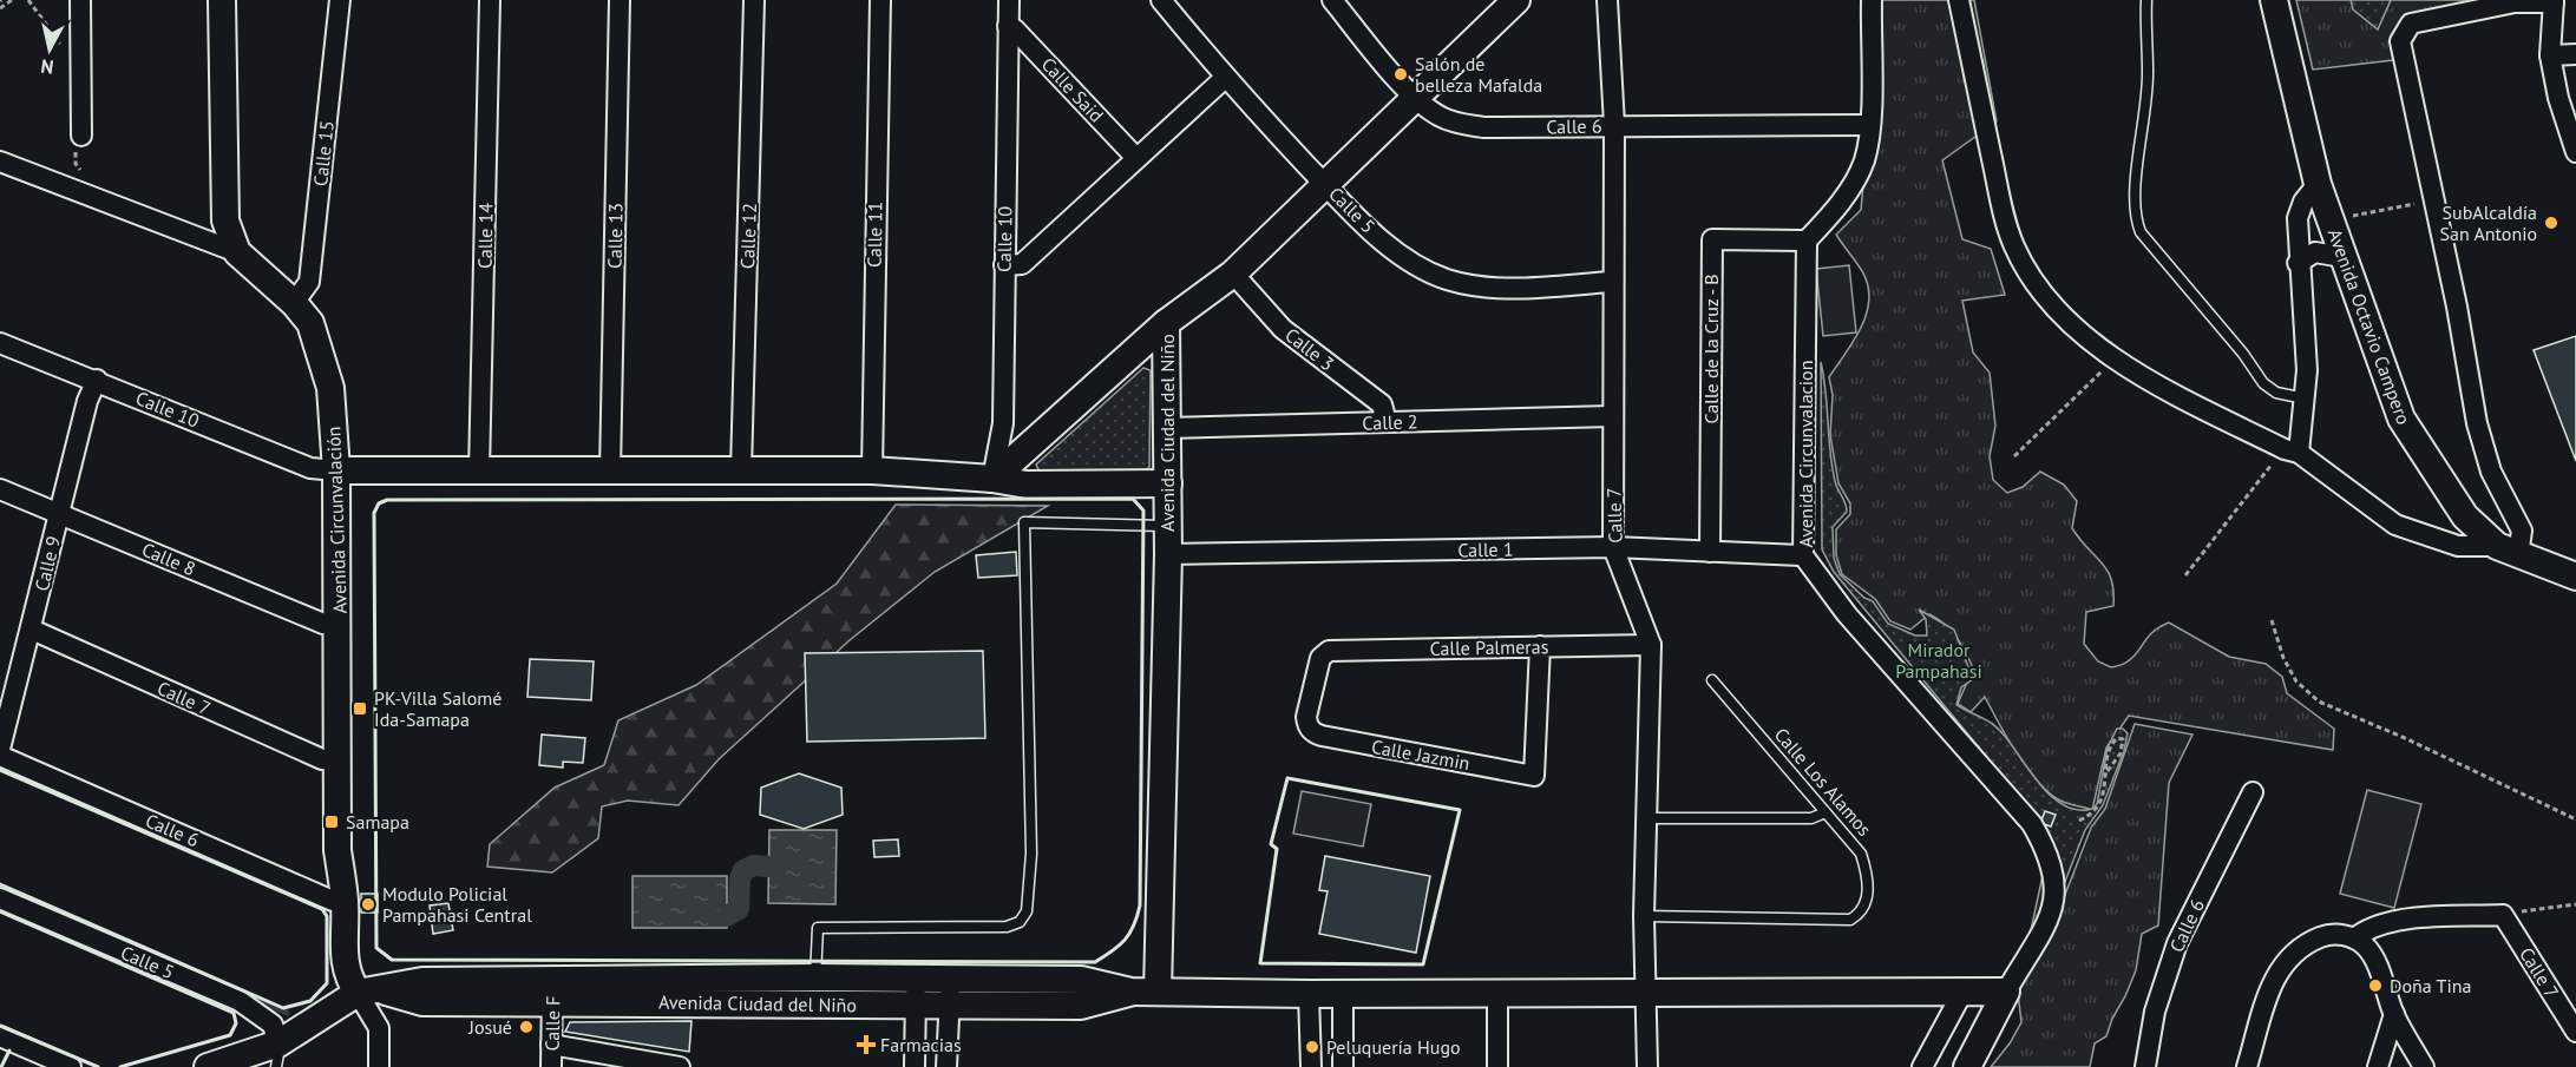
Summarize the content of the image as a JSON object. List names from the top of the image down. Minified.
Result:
{"streets":{"main road":["Avenida Octavio Campero","Avenida Ciudad del Niño","Avenida Circunvalación"],"street":["Calle Said","Calle 6","Calle 15","Calle 5","Calle 11","Calle 14","Calle 13","Calle 12","Calle 10","Calle 3","Calle de la Cruz - B","Calle 2","Avenida Circunvalacion","Calle 7","Calle 1","Calle 8","Calle 9","Calle Palmeras","Calle Jazmin","Calle F"],"lane":["Calle Los Alamos"]},"crossings":[["Calle Said","Calle 10"],["Calle 6","Avenida Ciudad del Niño"],["Calle 6","Calle 7"],["Calle 6","Avenida Circunvalación"],["Calle 15","Avenida Circunvalación"],["Calle 5","Avenida Ciudad del Niño"],["Calle 5","Calle 7"],["Calle 10","Avenida Circunvalación"],["Calle 10","Calle 9"],["Calle 3","Calle 2"],["Calle 3","Avenida Ciudad del Niño"],["Calle de la Cruz - B","Avenida Circunvalacion"],["Calle de la Cruz - B","Calle 1"],["Calle 2","Avenida Ciudad del Niño"],["Calle 2","Calle 7"],["Avenida Ciudad del Niño","Avenida Circunvalación"],["Avenida Ciudad del Niño","Calle 1"],["Avenida Ciudad del Niño","Calle F"],["Avenida Circunvalacion","Calle 1"],["Calle 7","Avenida Circunvalación"],["Calle 7","Calle 1"],["Calle 7","Calle 9"],["Calle 7","Calle Palmeras"],["Calle 7","Calle Los Alamos"],["Avenida Circunvalación","Calle 8"],["Calle 8","Calle 9"],["Calle Palmeras","Calle Jazmin"]],"parks":["Mirador Pampahasi"],"places":{"other":["Salón de belleza Mafalda","SubAlcaldía San Antonio","Modulo Policial Pampahasi Central","Doña Tina","Josué","Peluquería Hugo"],"transit":["PK-Villa Salomé Ida-Samapa","Samapa"],"health":["Farmacias"]},"north":"bottom"}
